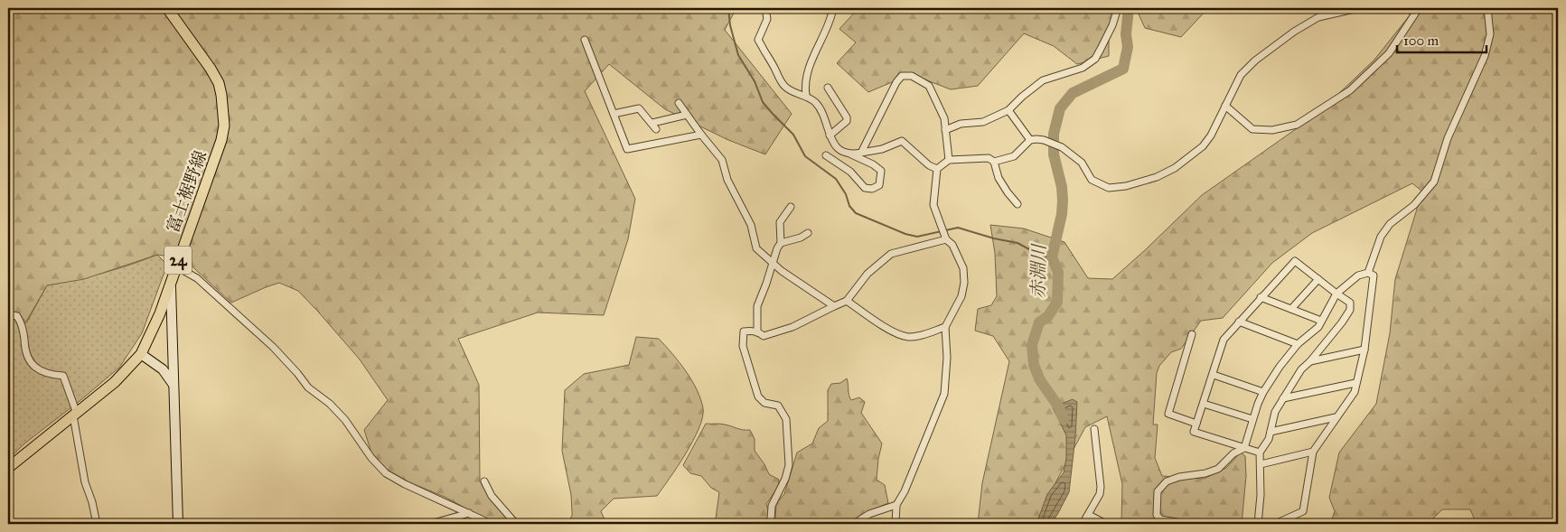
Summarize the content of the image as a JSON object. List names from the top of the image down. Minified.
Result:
{"streets":{"main road":["富士裾野線","24"]},"water":["赤淵川"],"scale_bar":"100 m"}
